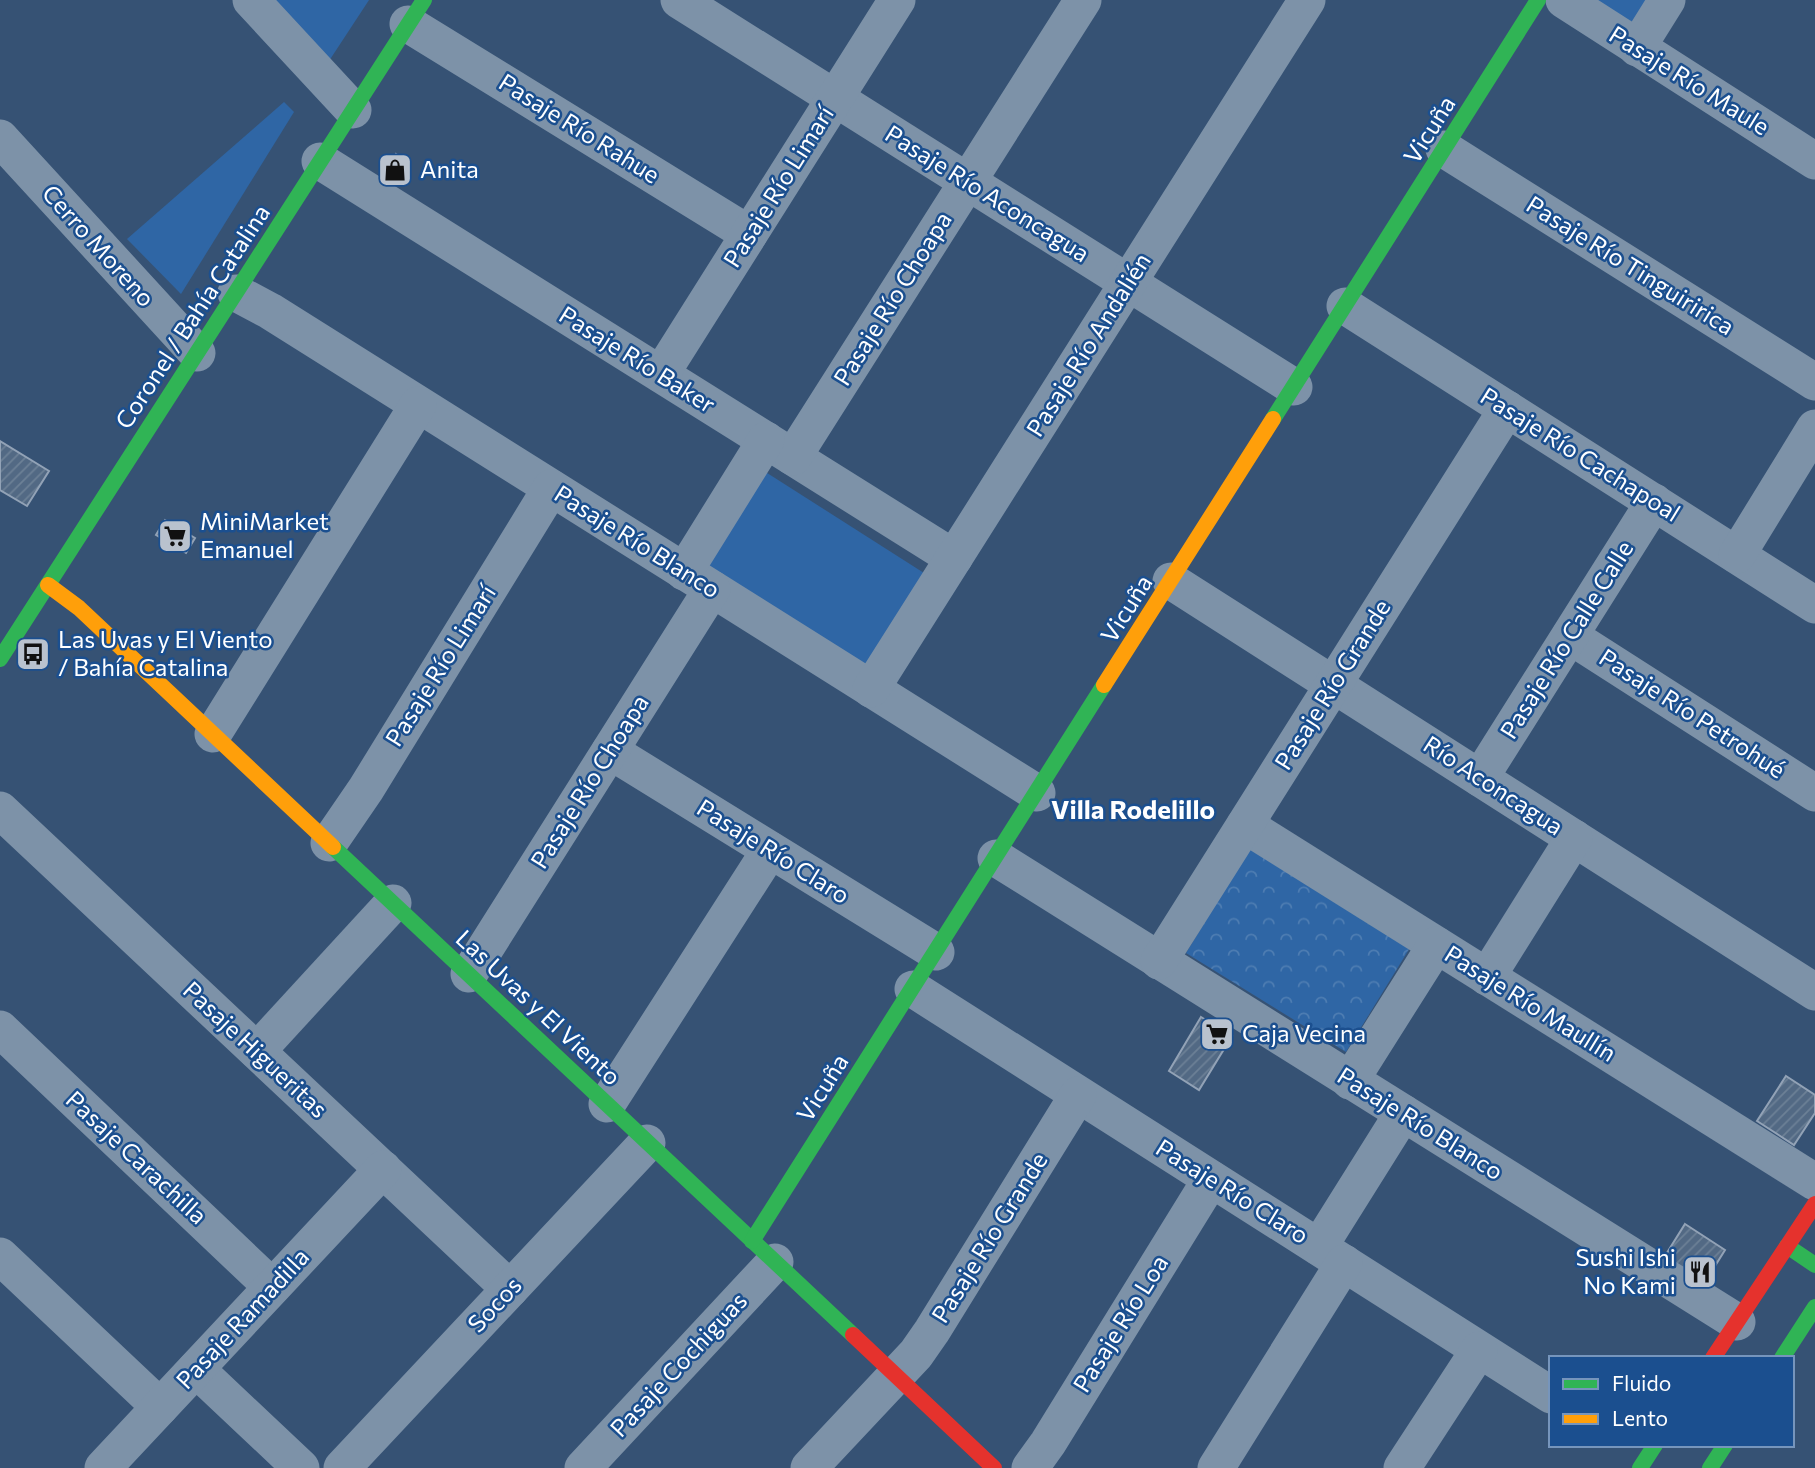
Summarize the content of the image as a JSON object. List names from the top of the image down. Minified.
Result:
{"streets":{"street":["Pasaje Río Maule","Pasaje Río Rahue","Vicuña","Pasaje Río Limarí","Pasaje Río Aconcagua","Cerro Moreno","Pasaje Río Tinguiririca","Pasaje Río Choapa","Coronel / Bahía Catalina","Pasaje Río Andalién","Pasaje Río Baker","Pasaje Río Cachapoal","Pasaje Río Blanco","Pasaje Río Calle Calle","Pasaje Río Grande","Pasaje Río Petrohué","Río Aconcagua","Pasaje Río Claro","Pasaje Río Maullín","Las Uvas y El Viento","Pasaje Higueritas","Pasaje Carachilla","Socos","Pasaje Ramadilla","Pasaje Río Loa","Pasaje Cochiguas"]},"crossings":[["Pasaje Río Rahue","Pasaje Río Limarí"],["Pasaje Río Rahue","Coronel / Bahía Catalina"],["Vicuña","Pasaje Río Aconcagua"],["Vicuña","Pasaje Río Tinguiririca"],["Vicuña","Pasaje Río Cachapoal"],["Vicuña","Pasaje Río Blanco"],["Vicuña","Río Aconcagua"],["Vicuña","Pasaje Río Claro"],["Vicuña","Las Uvas y El Viento"],["Vicuña","Pasaje Cochiguas"],["Pasaje Río Limarí","Pasaje Río Aconcagua"],["Pasaje Río Limarí","Pasaje Río Baker"],["Pasaje Río Limarí","Pasaje Río Blanco"],["Pasaje Río Limarí","Las Uvas y El Viento"],["Pasaje Río Aconcagua","Pasaje Río Choapa"],["Pasaje Río Aconcagua","Pasaje Río Andalién"],["Cerro Moreno","Coronel / Bahía Catalina"],["Pasaje Río Choapa","Pasaje Río Baker"],["Pasaje Río Choapa","Pasaje Río Blanco"],["Pasaje Río Choapa","Pasaje Río Claro"],["Pasaje Río Choapa","Las Uvas y El Viento"],["Coronel / Bahía Catalina","Pasaje Río Baker"],["Coronel / Bahía Catalina","Pasaje Río Blanco"],["Coronel / Bahía Catalina","Las Uvas y El Viento"],["Pasaje Río Andalién","Pasaje Río Baker"],["Pasaje Río Andalién","Pasaje Río Blanco"],["Pasaje Río Cachapoal","Pasaje Río Calle Calle"],["Pasaje Río Cachapoal","Pasaje Río Grande"],["Pasaje Río Blanco","Pasaje Río Grande"],["Pasaje Río Calle Calle","Pasaje Río Petrohué"],["Pasaje Río Calle Calle","Río Aconcagua"],["Pasaje Río Grande","Río Aconcagua"],["Pasaje Río Grande","Pasaje Río Claro"],["Pasaje Río Grande","Pasaje Río Maullín"],["Pasaje Río Grande","Las Uvas y El Viento"],["Pasaje Río Claro","Pasaje Río Loa"],["Las Uvas y El Viento","Socos"],["Las Uvas y El Viento","Pasaje Cochiguas"],["Pasaje Higueritas","Socos"],["Pasaje Higueritas","Pasaje Ramadilla"],["Pasaje Carachilla","Pasaje Ramadilla"]],"districts":["Villa Rodelillo"],"places":{"shop":["Anita"],"supermarket":["MiniMarket Emanuel","Caja Vecina"],"bus stop":["Las Uvas y El Viento / Bahía Catalina"],"restaurant":["Sushi Ishi No Kami"]},"legend":["Fluido","Lento"]}
